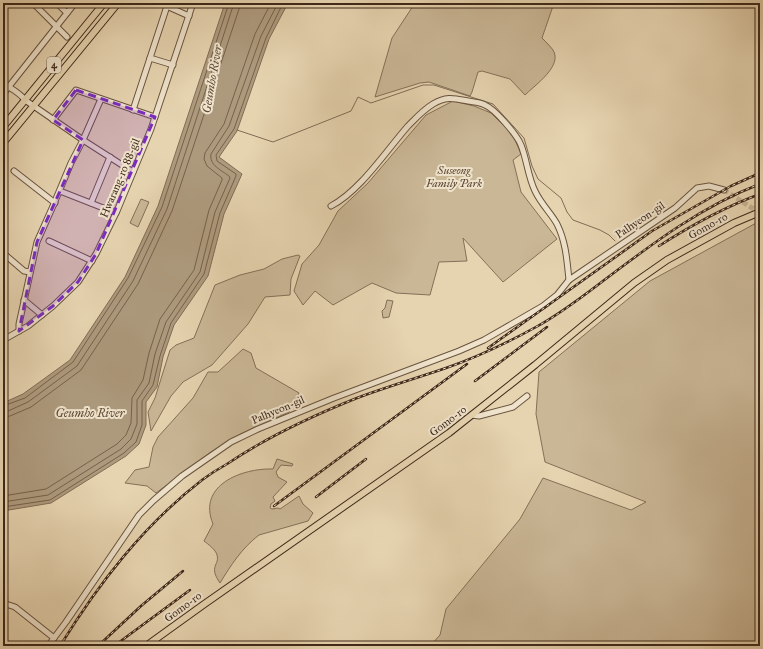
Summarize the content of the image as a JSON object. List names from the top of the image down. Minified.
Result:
{"streets":{"main road":["4","Gomo-ro"],"street":["Hwarang-ro 88-gil","Palhyeon-gil"]},"water":["Geumho River"],"parks":["Suseong Family Park"]}
